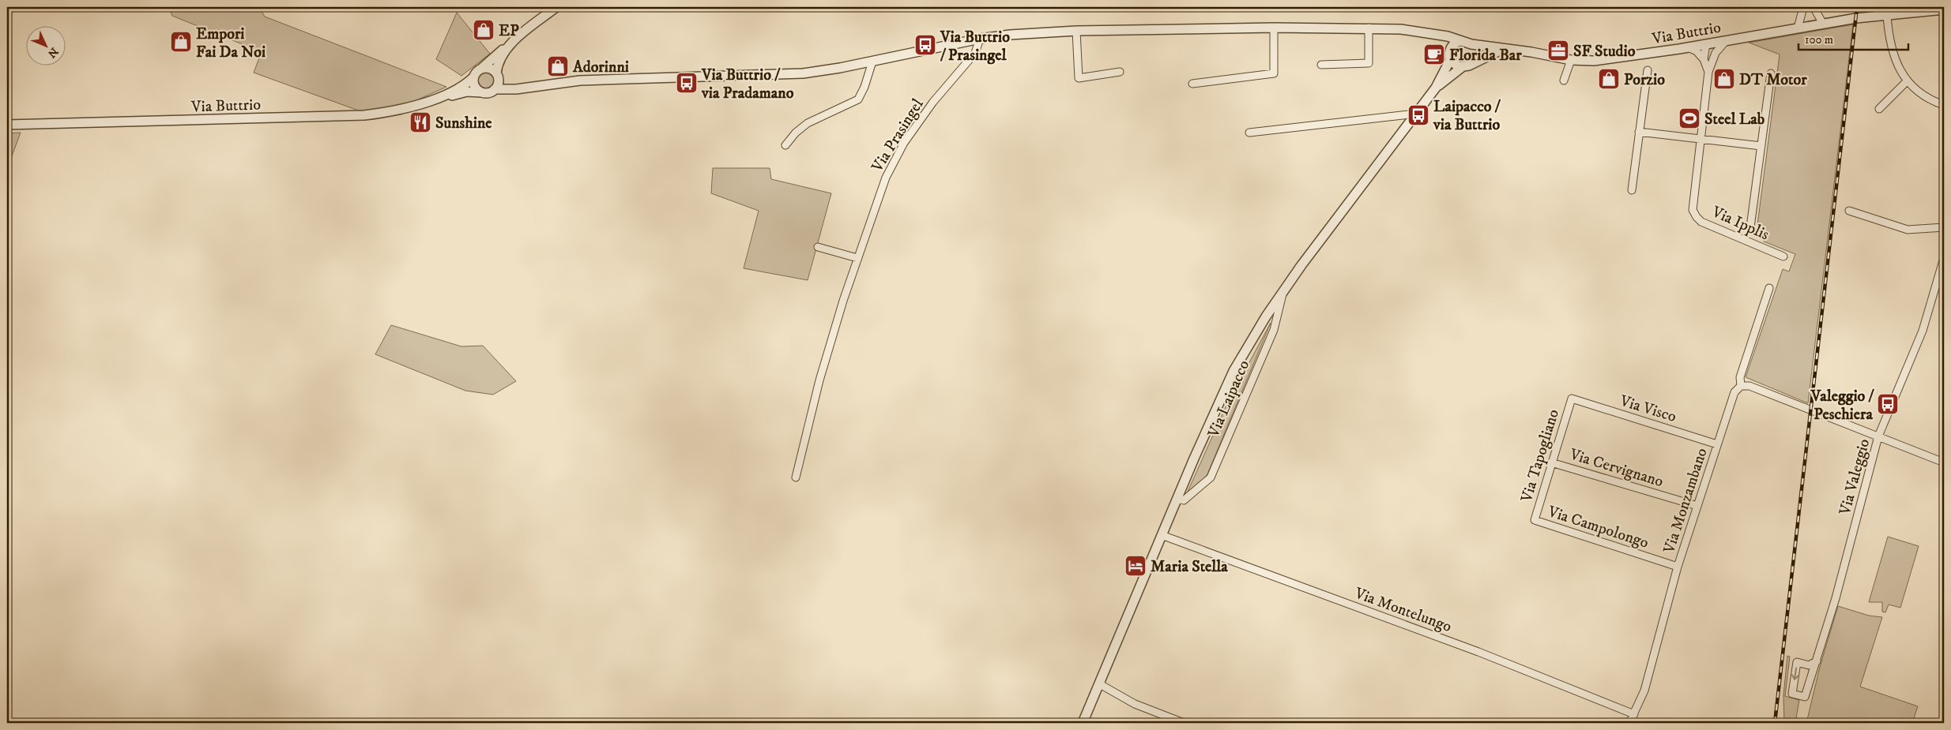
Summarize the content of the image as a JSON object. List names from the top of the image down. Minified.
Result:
{"streets":{"street":["Via Buttrio","Via Prasingel","Via Ipplis","Via Laipacco","Via Visco","Via Tapogliano","Via Cervignano","Via Valeggio","Via Monzambano","Via Campolongo","Via Montelungo"]},"crossings":[["Via Buttrio","Via Prasingel"],["Via Buttrio","Via Ipplis"],["Via Buttrio","Via Laipacco"],["Via Laipacco","Via Montelungo"],["Via Visco","Via Tapogliano"],["Via Visco","Via Monzambano"],["Via Tapogliano","Via Cervignano"],["Via Tapogliano","Via Campolongo"],["Via Cervignano","Via Monzambano"],["Via Monzambano","Via Campolongo"],["Via Monzambano","Via Montelungo"]],"places":{"shop":["EP","Empori Fai Da Noi","Adorinni","Porzio","DT Motor"],"bus stop":["Via Buttrio / Prasingel","Via Buttrio / via Pradamano","Laipacco / via Buttrio","Valeggio / Peschiera"],"office":["SF Studio"],"cafe":["Florida Bar"],"sports":["Steel Lab"],"restaurant":["Sunshine"],"hotel":["Maria Stella"]},"scale_bar":"100 m","north":"bottom right"}
